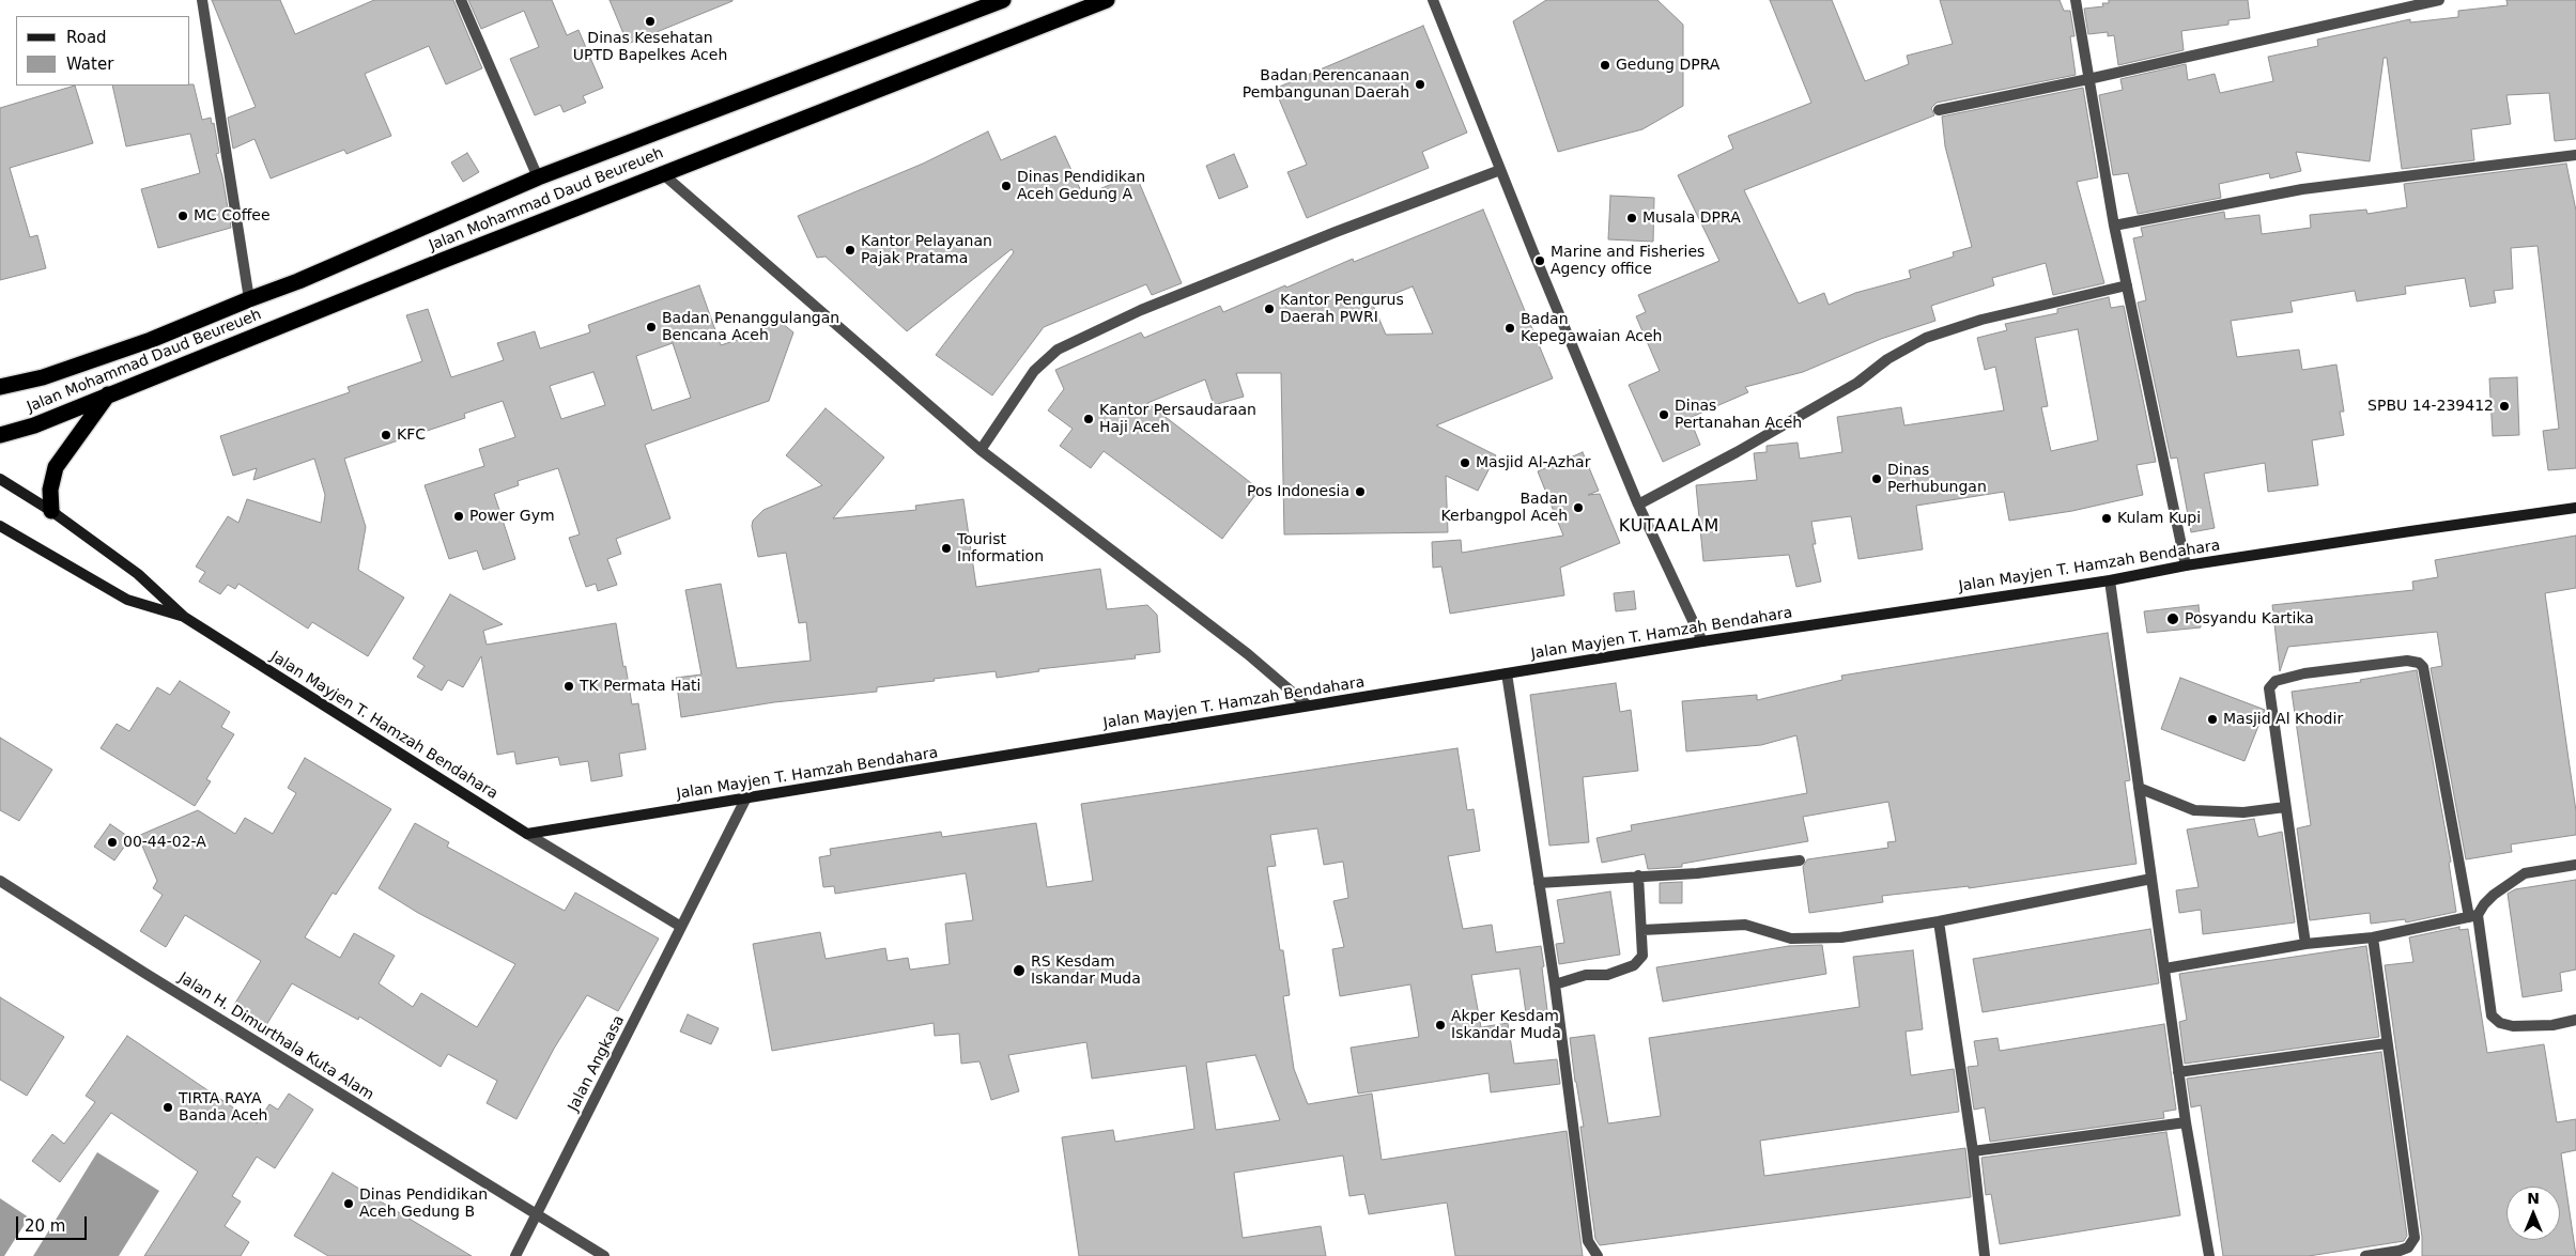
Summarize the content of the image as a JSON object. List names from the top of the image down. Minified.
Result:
{"streets":{"highway":["Jalan Mohammad Daud Beureueh"],"street":["Jalan Mayjen T. Hamzah Bendahara","Jalan H. Dimurthala Kuta Alam","Jalan Angkasa"]},"crossings":[["Jalan Mayjen T. Hamzah Bendahara","Jalan Angkasa"],["Jalan H. Dimurthala Kuta Alam","Jalan Angkasa"]],"districts":["KUTAALAM"],"places":["Dinas Kesehatan UPTD Bapelkes Aceh","Gedung DPRA","Badan Perencanaan Pembangunan Daerah","Dinas Pendidikan Aceh Gedung A","MC Coffee","Musala DPRA","Kantor Pelayanan Pajak Pratama","Marine and Fisheries Agency office","Kantor Pengurus Daerah PWRI","Badan Penanggulangan Bencana Aceh","Badan Kepegawaian Aceh","SPBU 14-239412","Dinas Pertanahan Aceh","Kantor Persaudaraan Haji Aceh","KFC","Masjid Al-Azhar","Dinas Perhubungan","Pos Indonesia","Badan Kerbangpol Aceh","Power Gym","Kulam Kupi","Tourist Information","Posyandu Kartika","TK Permata Hati","Masjid Al Khodir","00-44-02-A","RS Kesdam Iskandar Muda","Akper Kesdam Iskandar Muda","TIRTA RAYA Banda Aceh","Dinas Pendidikan Aceh Gedung B"],"legend":["Road","Water"],"scale_bar":"20 m","north":"top"}
